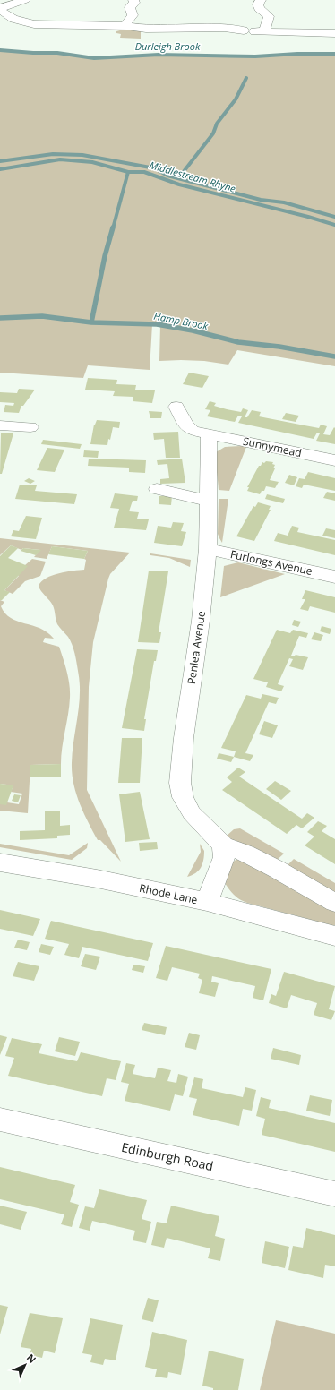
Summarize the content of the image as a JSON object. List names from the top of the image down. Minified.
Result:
{"streets":{"street":["Sunnymead","Furlongs Avenue","Penlea Avenue","Rhode Lane","Edinburgh Road"]},"crossings":[["Sunnymead","Penlea Avenue"],["Furlongs Avenue","Penlea Avenue"]],"water":["Durleigh Brook","Middlestream Rhyne","Hamp Brook"],"north":"top right"}
